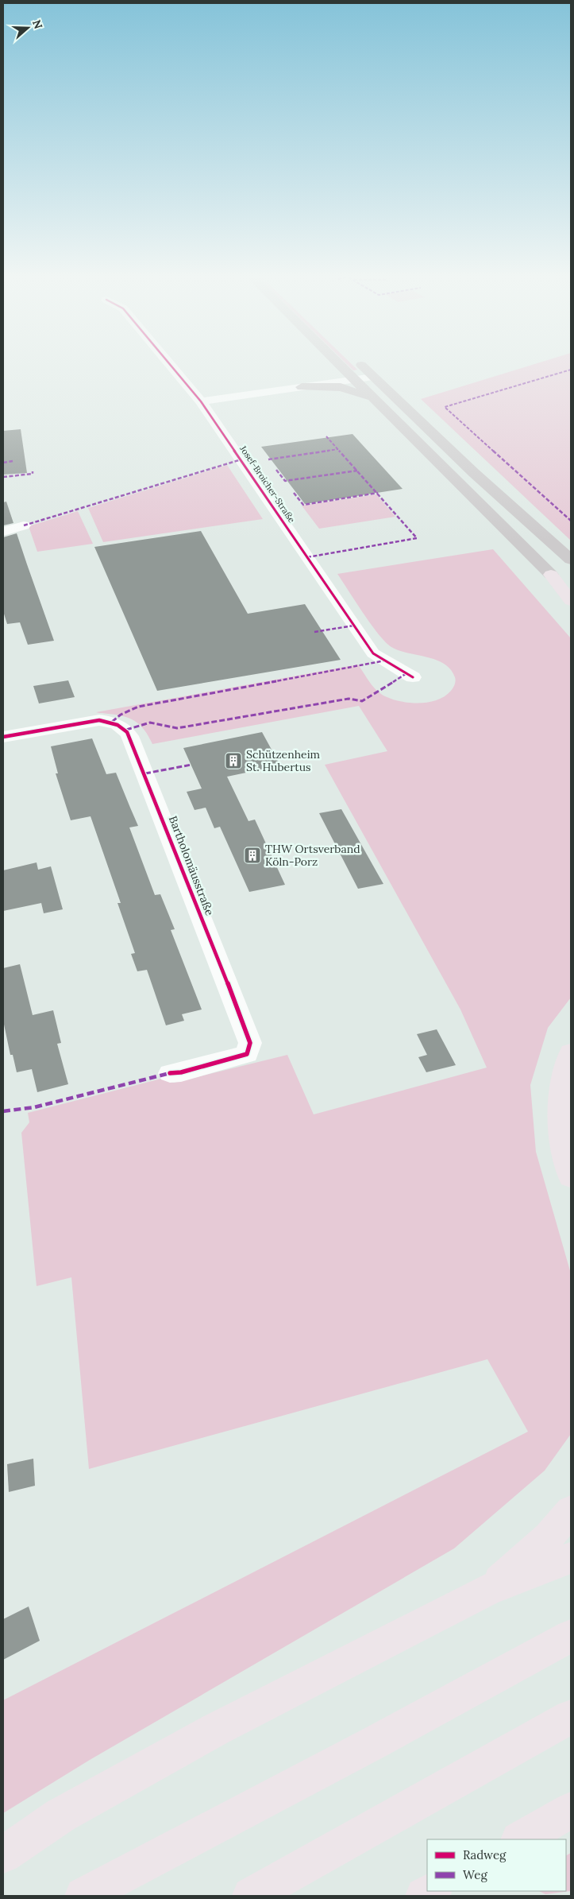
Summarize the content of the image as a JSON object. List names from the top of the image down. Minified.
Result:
{"streets":{"street":["Josef-Broicher-Straße","Bartholomäusstraße"]},"places":{"building":["Schützenheim St. Hubertus","THW Ortsverband Köln-Porz"]},"legend":["Radweg","Weg"],"north":"right"}
